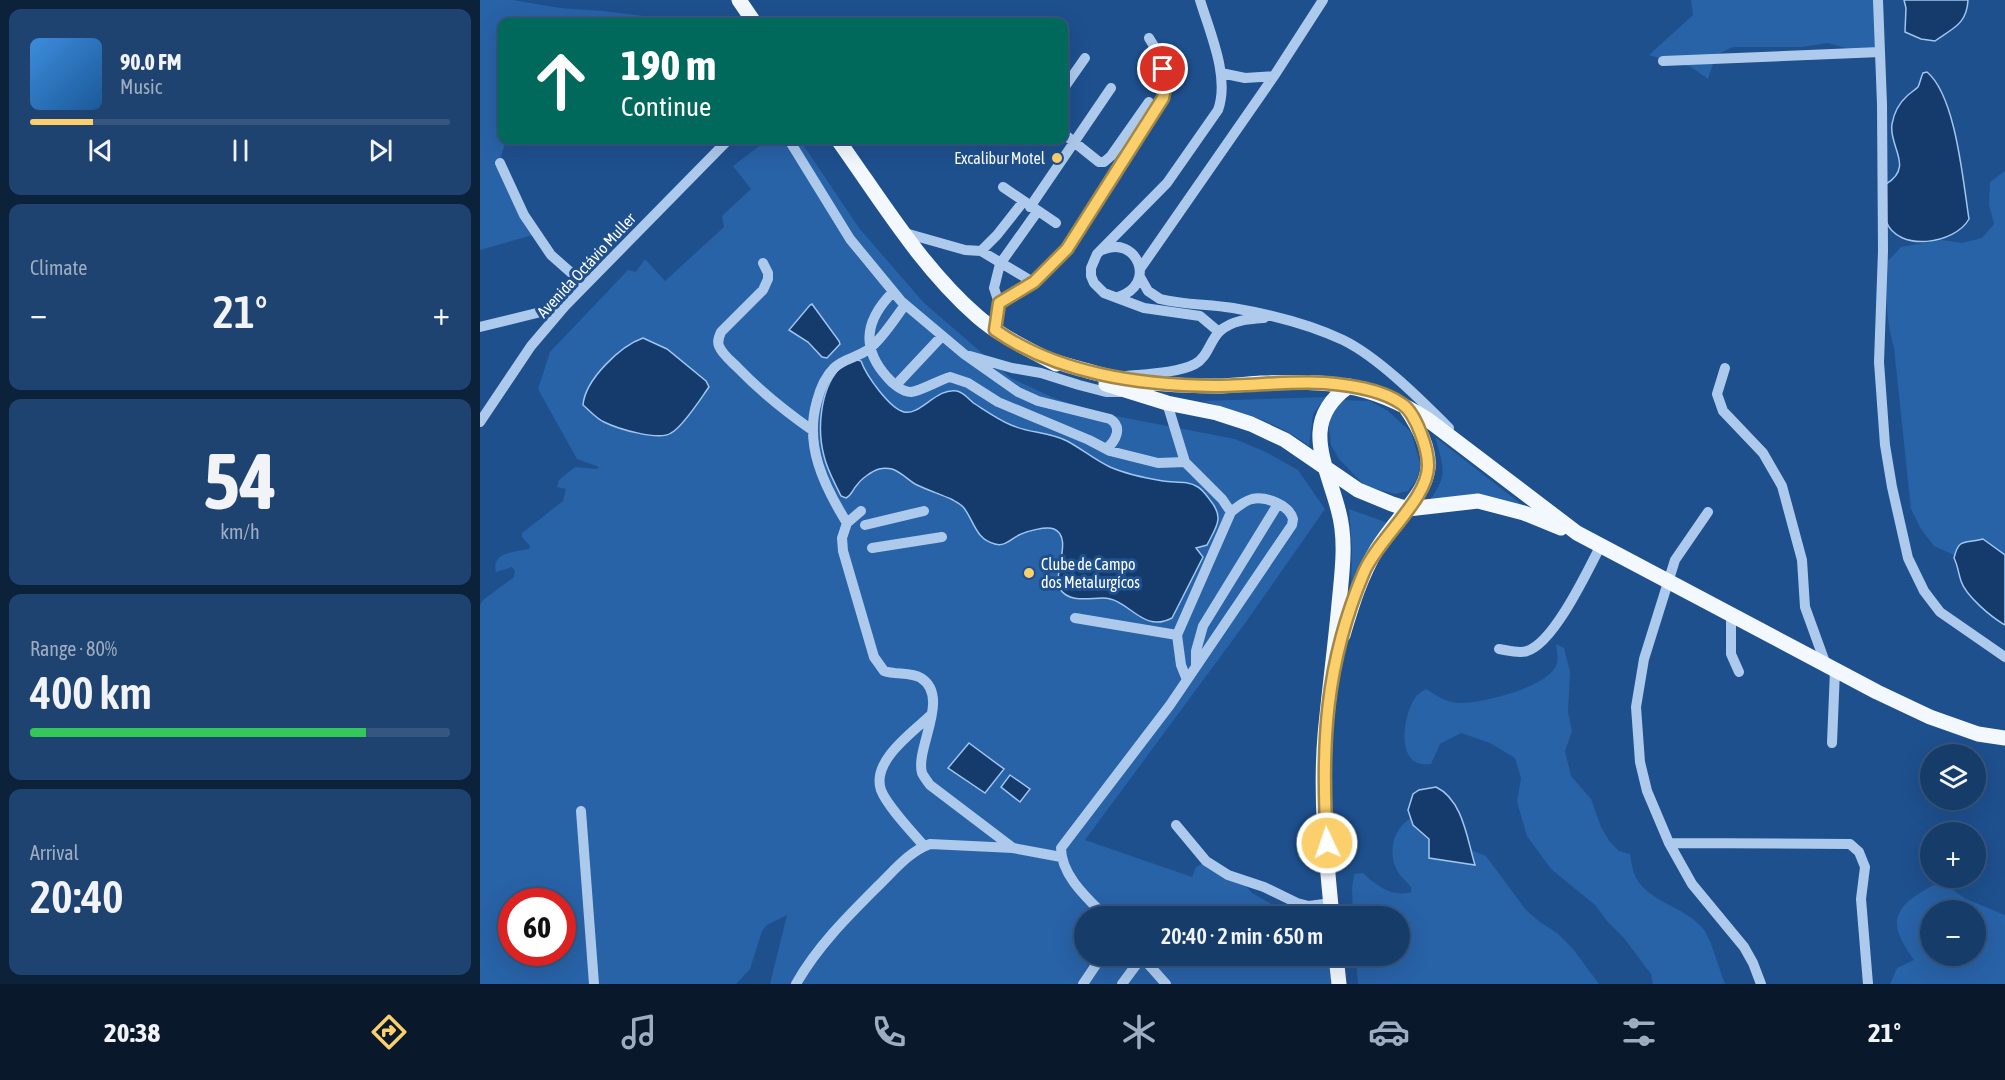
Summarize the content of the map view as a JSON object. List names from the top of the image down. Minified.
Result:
{"streets":{"street":["Avenida Octávio Muller"]},"places":["Excalibur Motel","Clube de Campo dos Metalurgícos"],"page":{"turn":["190 m","Continue"],"song":["90.0 FM","Music"],"tile":["Climate",["54","km/h"],["Range · 80%","400 km"],["Arrival","20:40"]],"heat":["−","21°","+"],"map_buttons":["+","−"],"limit":"60","trip":"20:40 · 2 min · 650 m","tabs":["20:38","21°"]}}
